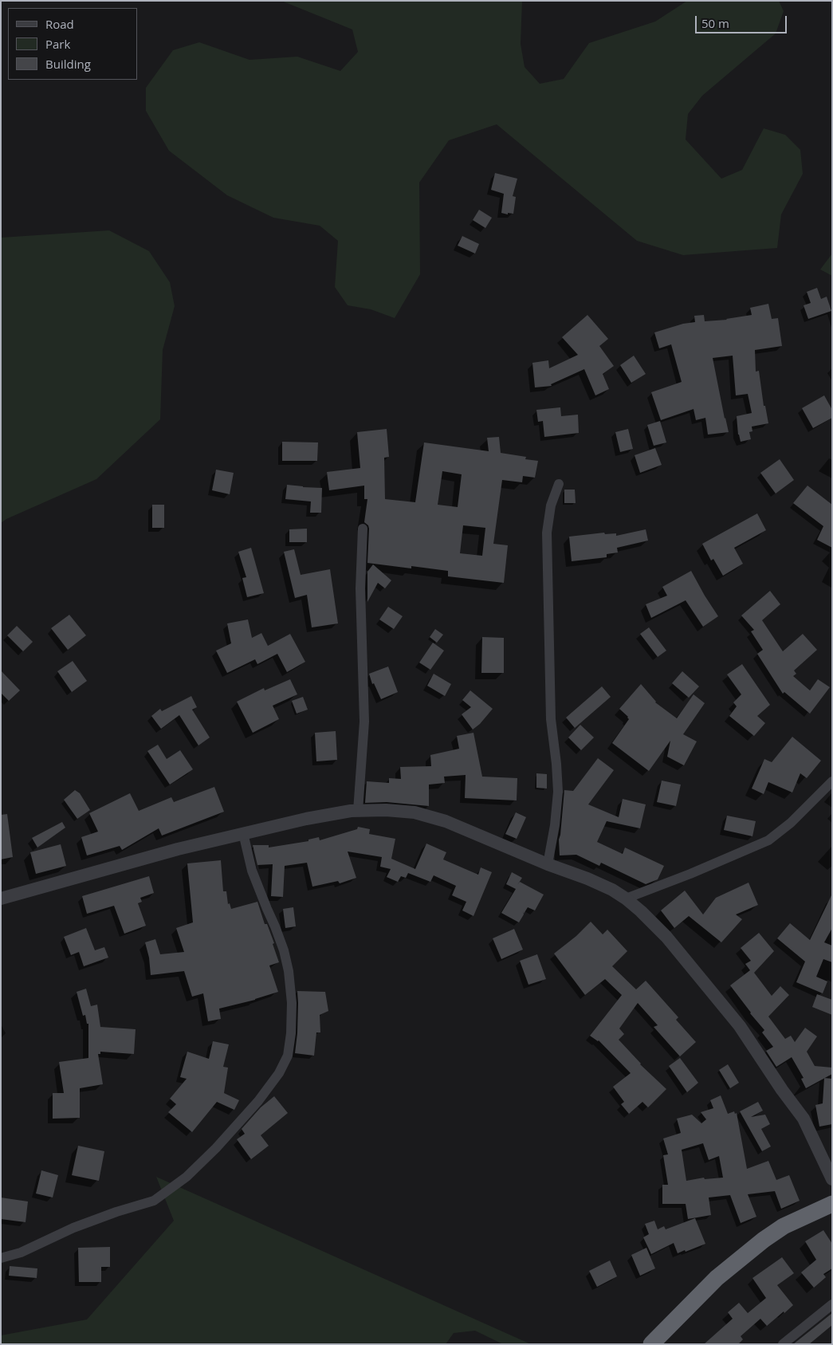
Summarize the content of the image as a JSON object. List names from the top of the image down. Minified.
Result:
{"legend":["Road","Park","Building"],"scale_bar":"50 m"}
